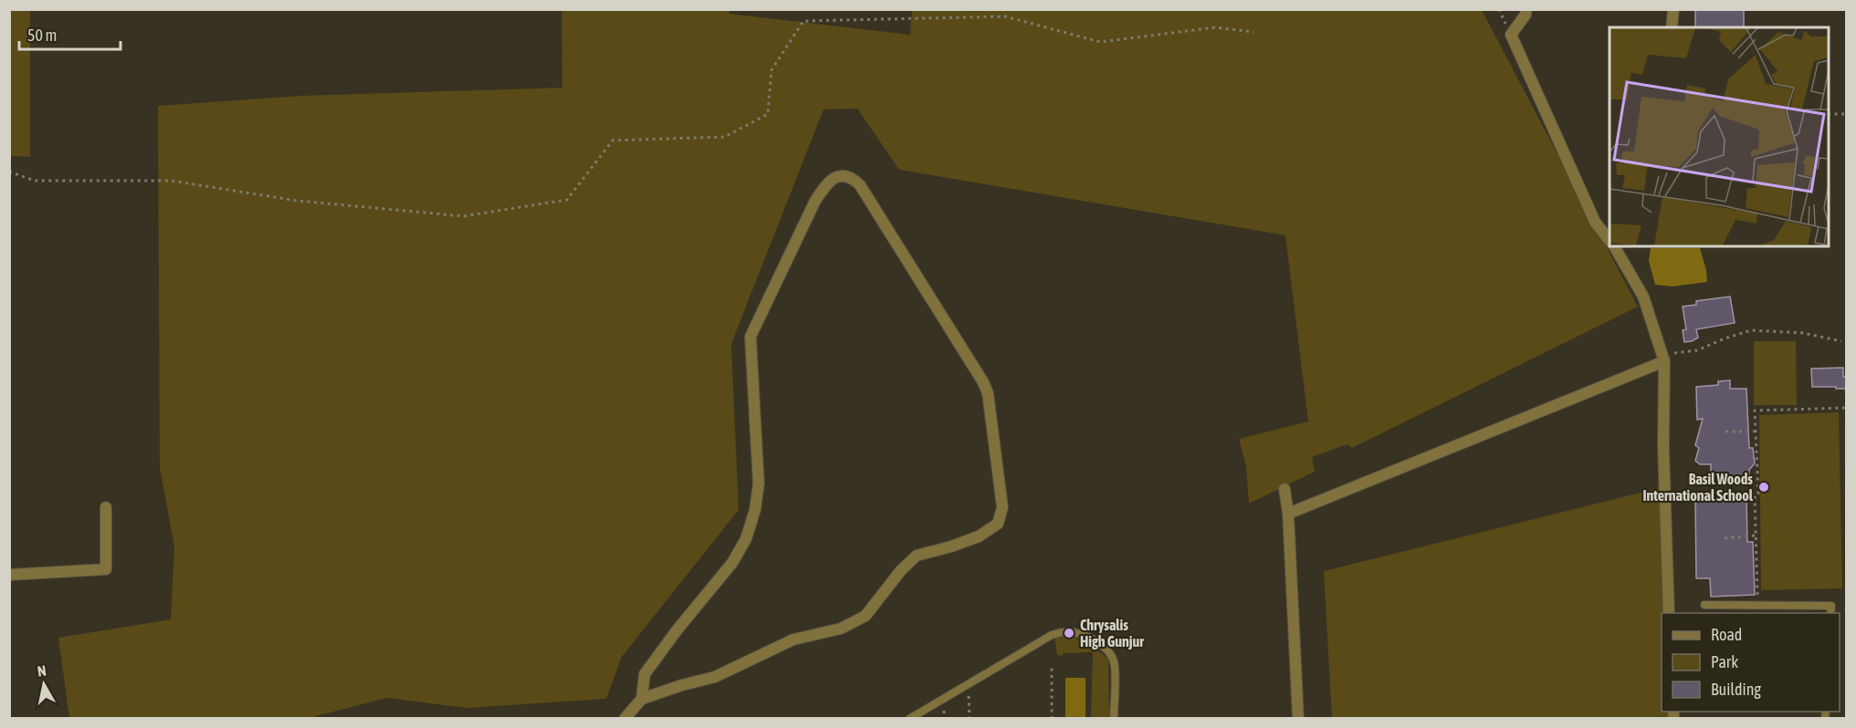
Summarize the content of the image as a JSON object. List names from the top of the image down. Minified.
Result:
{"places":["Basil Woods International School","Chrysalis High Gunjur"],"legend":["Road","Park","Building"],"scale_bar":"50 m","north":"top"}
